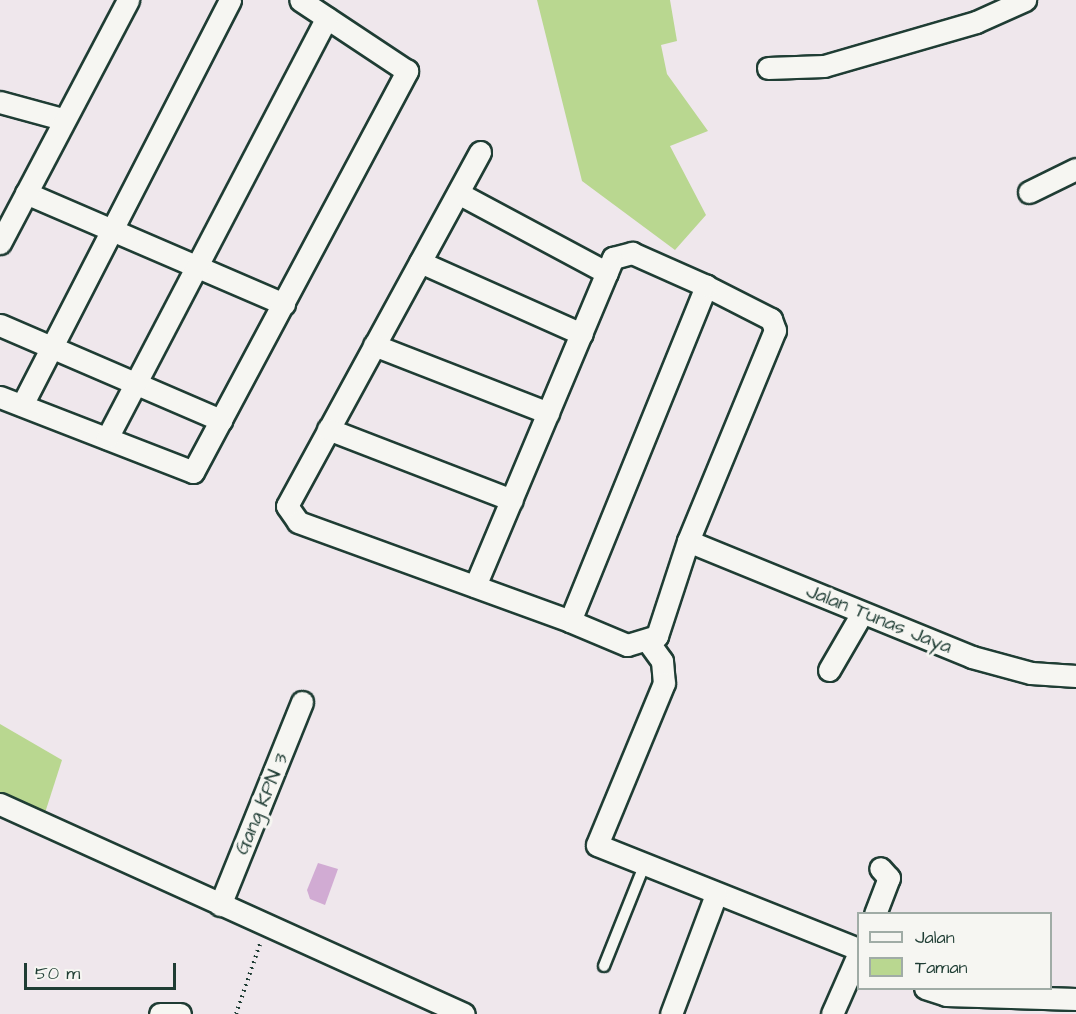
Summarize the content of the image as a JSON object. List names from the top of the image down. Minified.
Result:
{"streets":{"street":["Jalan Tunas Jaya","Gang KPN 3"]},"legend":["Jalan","Taman"],"scale_bar":"50 m"}
